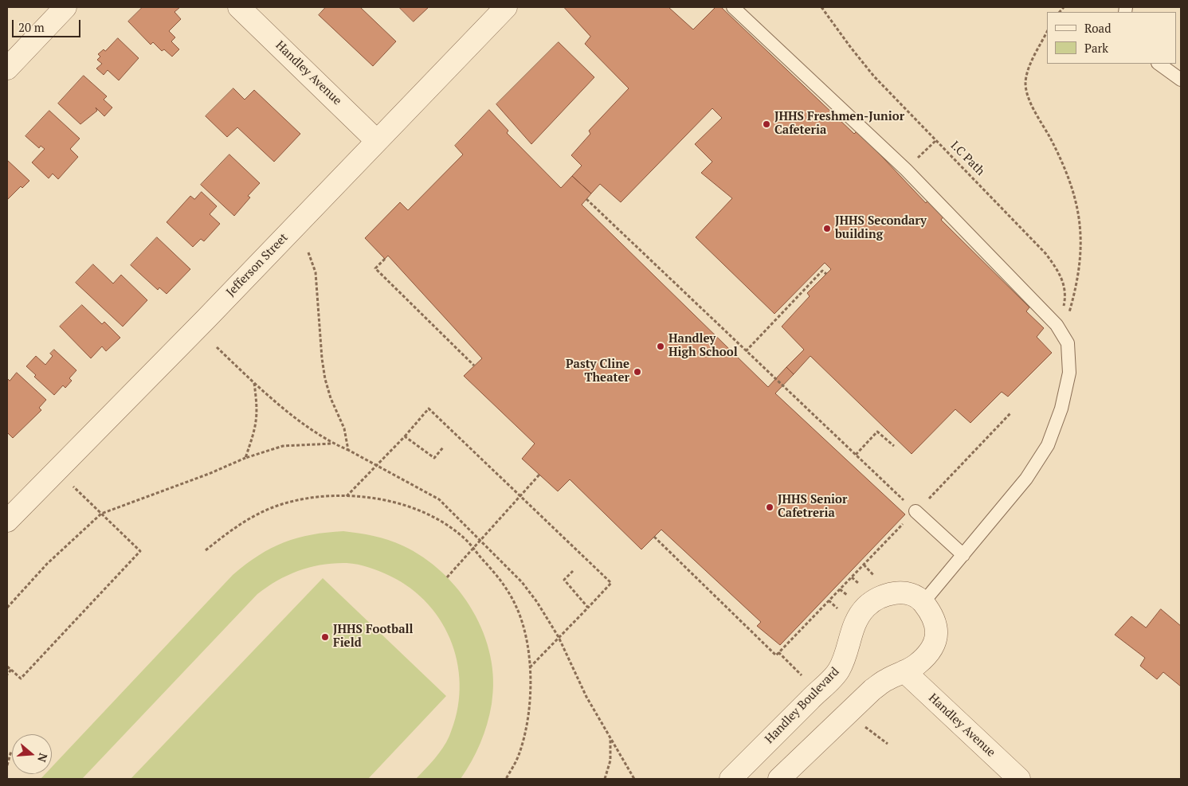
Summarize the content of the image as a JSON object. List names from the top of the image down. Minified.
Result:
{"streets":{"street":["Handley Avenue","Jefferson Street","Handley Boulevard"],"path":["I.C Path"]},"crossings":[["Handley Avenue","Jefferson Street"]],"places":["JHHS Freshmen-Junior Cafeteria","JHHS Secondary building","Handley High School","Pasty Cline Theater","JHHS Senior Cafetreria","JHHS Football Field"],"legend":["Road","Park"],"scale_bar":"20 m","north":"right"}
